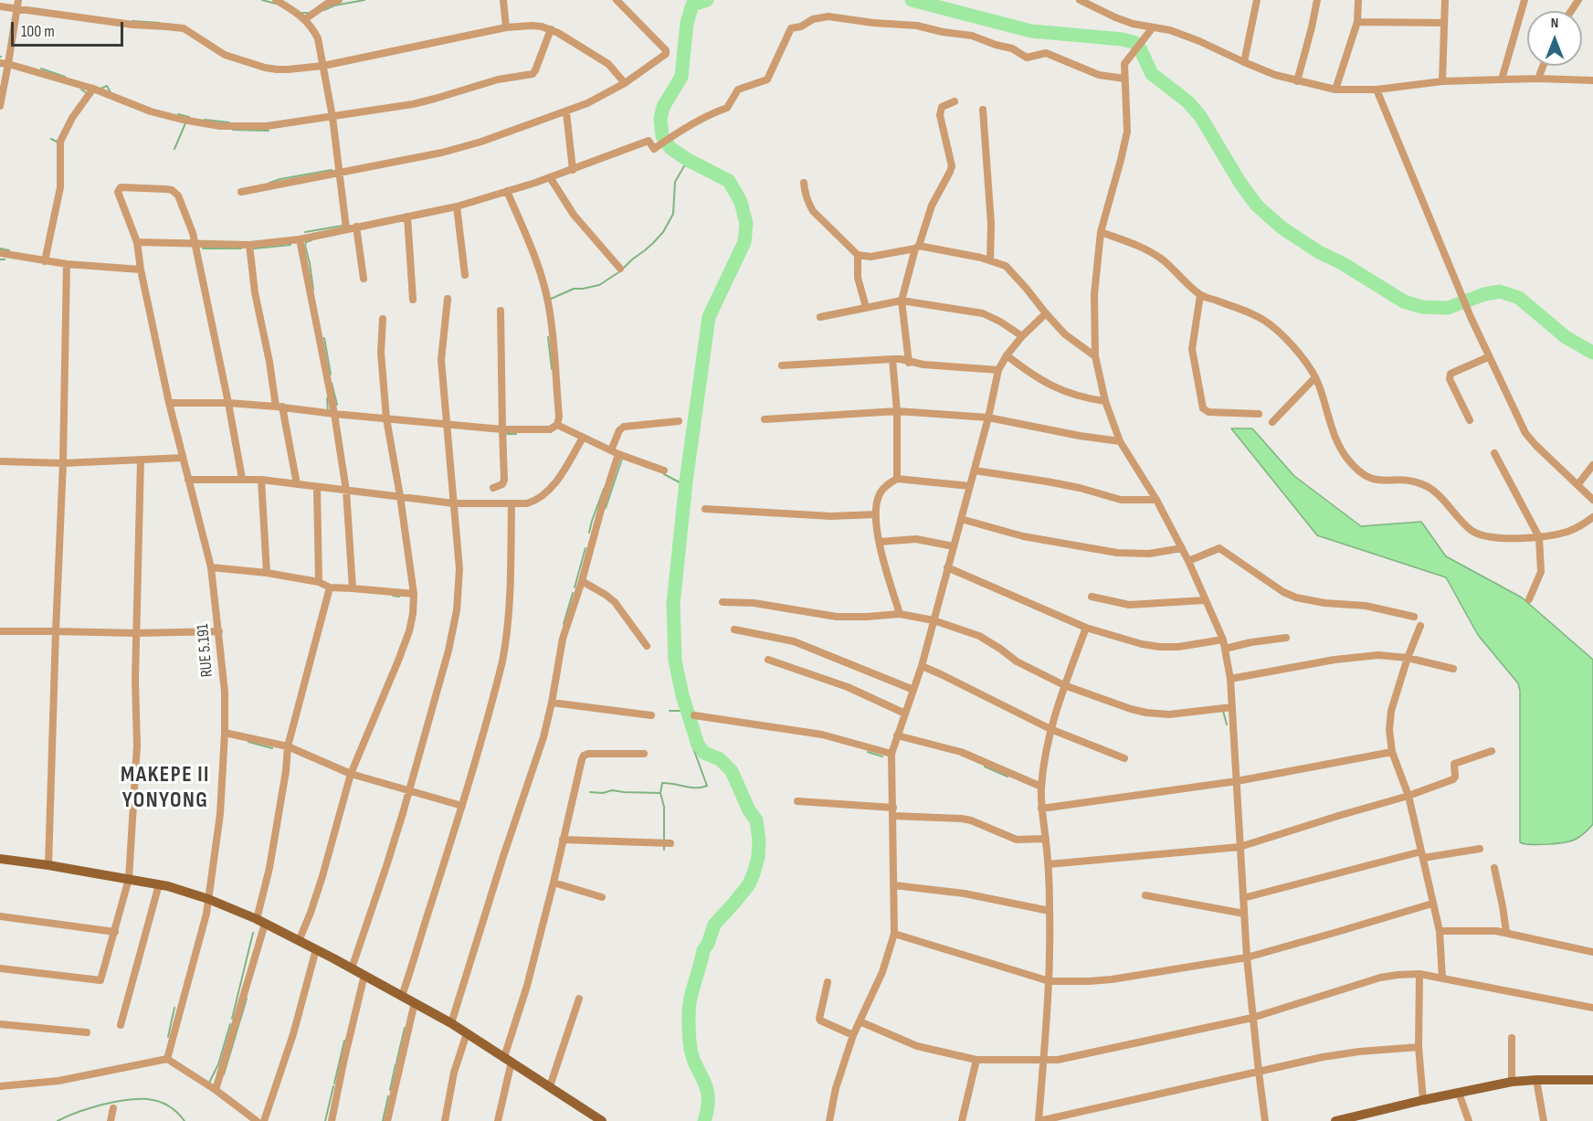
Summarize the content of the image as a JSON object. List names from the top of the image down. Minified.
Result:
{"streets":{"street":["RUE 5.191"]},"districts":["MAKEPE II YONYONG"],"scale_bar":"100 m","north":"top"}
